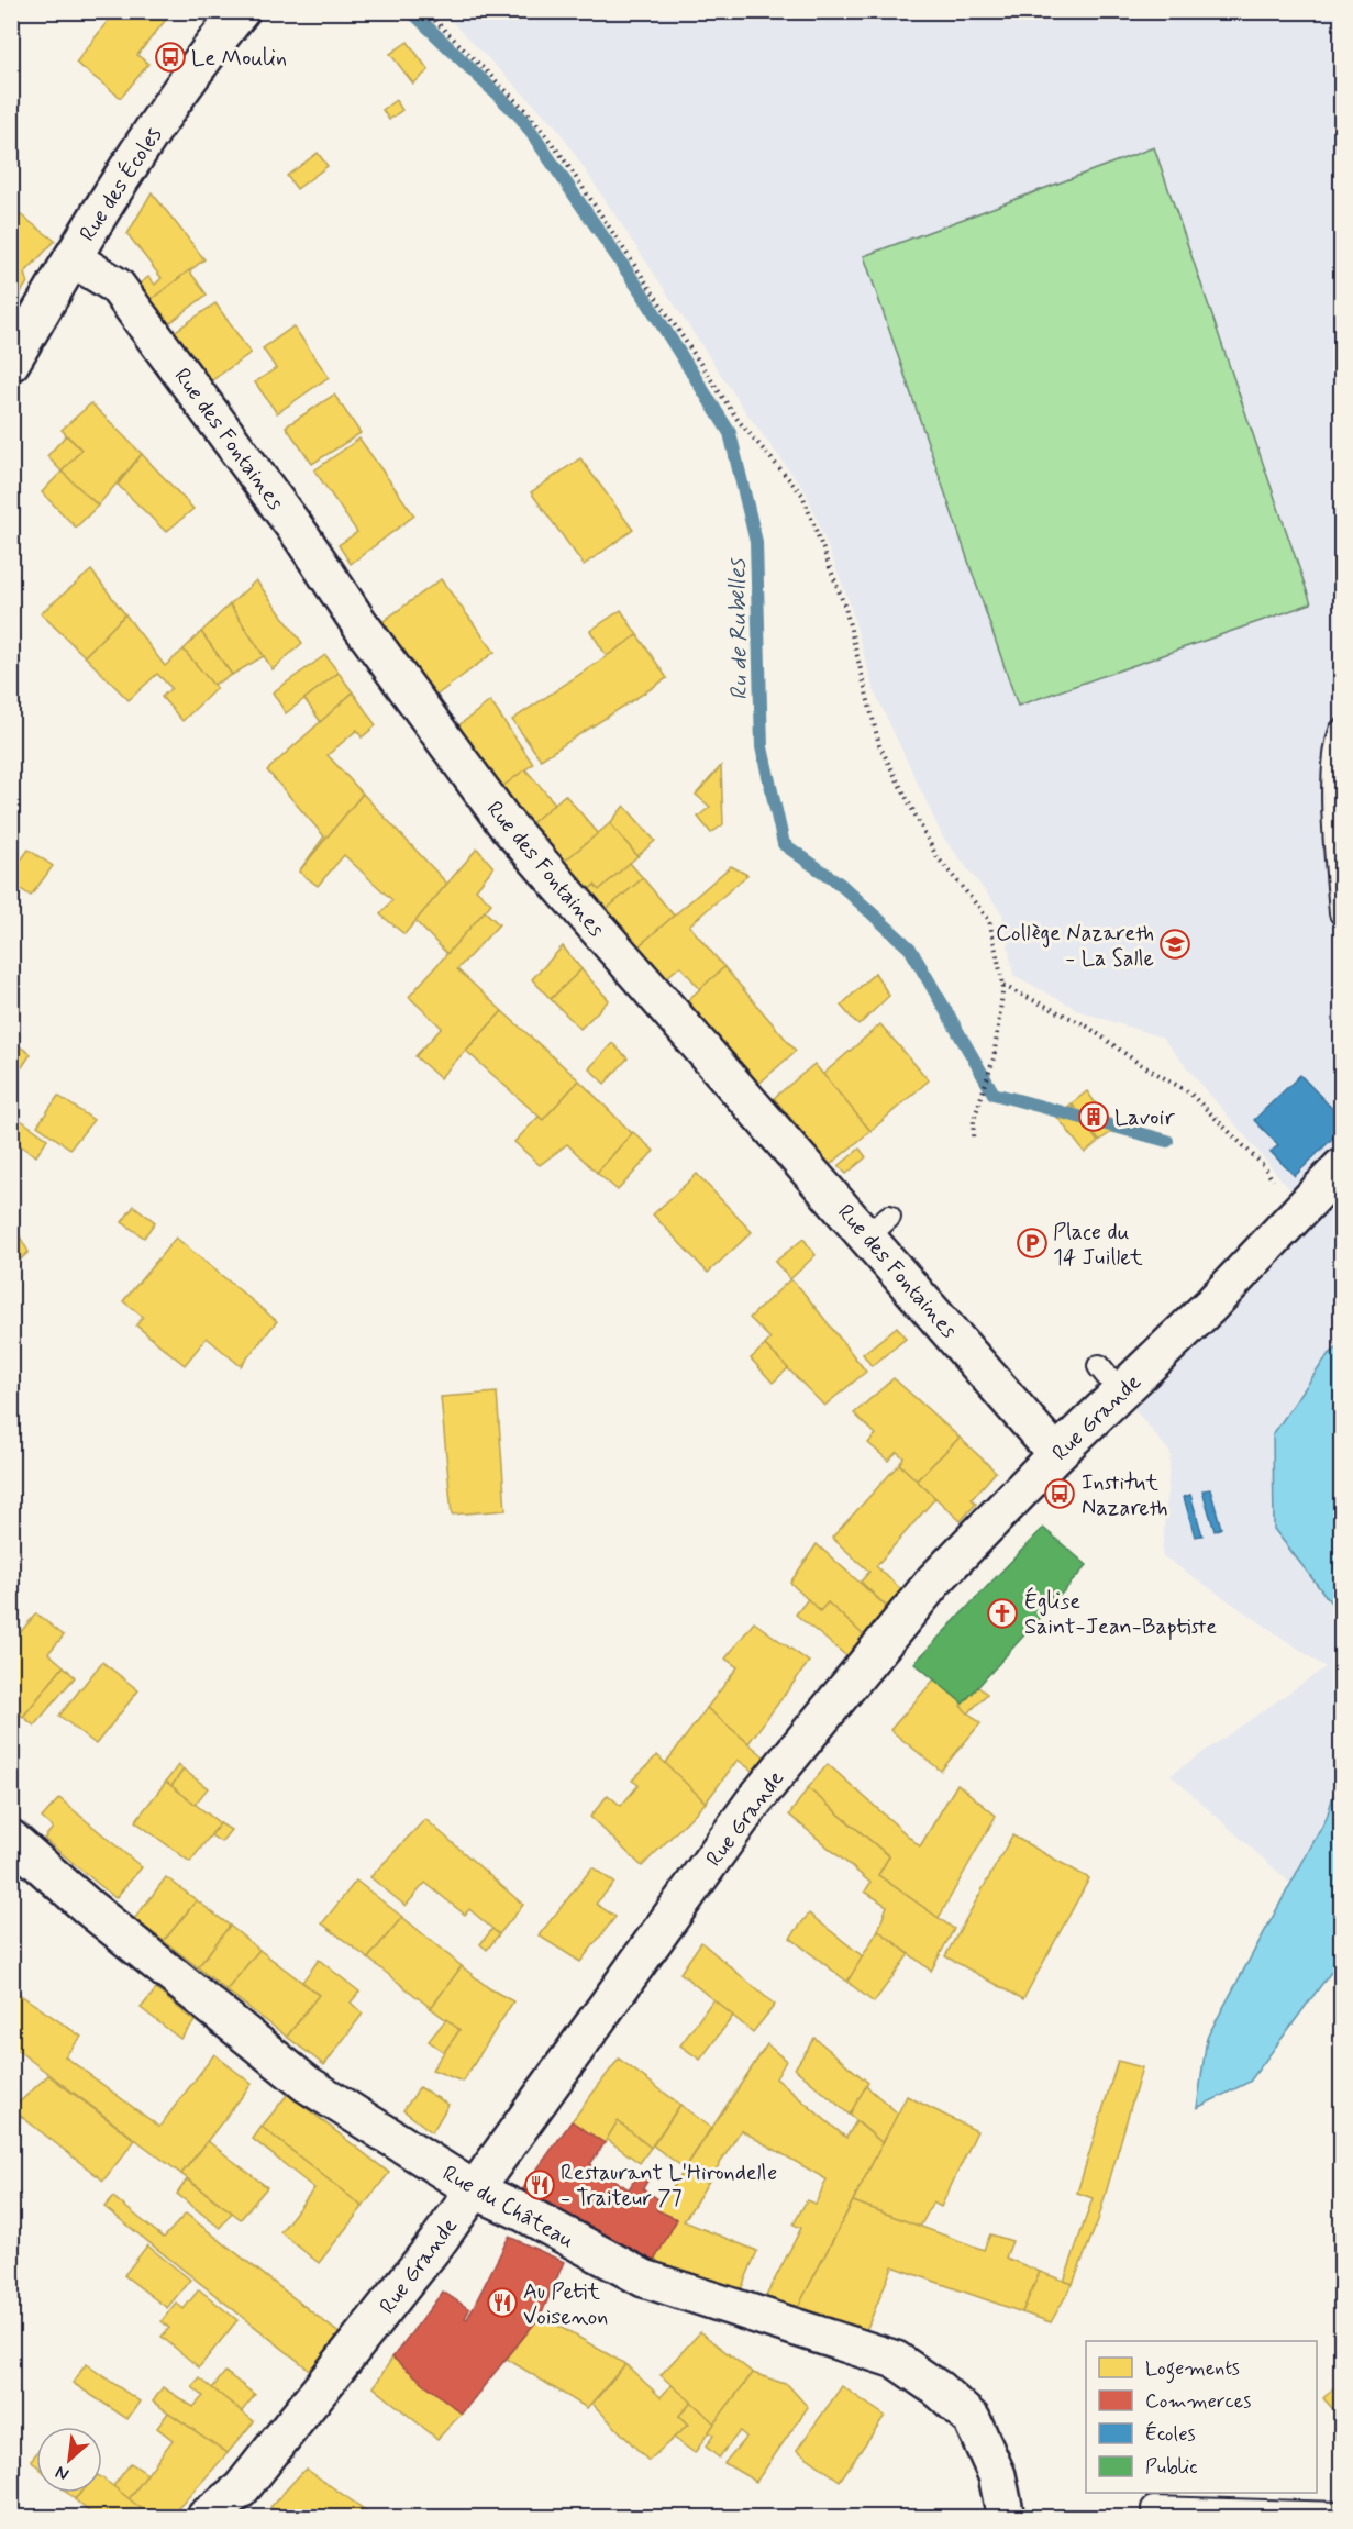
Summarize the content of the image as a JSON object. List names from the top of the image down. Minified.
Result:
{"streets":{"street":["Rue des Écoles","Rue des Fontaines","Rue Grande","Rue du Château"]},"crossings":[["Rue des Écoles","Rue des Fontaines"],["Rue des Fontaines","Rue Grande"],["Rue Grande","Rue du Château"]],"water":["Ru de Rubelles"],"places":{"bus stop":["Le Moulin","Institut Nazareth"],"school or university":["Collège Nazareth - La Salle"],"building":["Lavoir"],"parking":["Place du 14 Juillet"],"church":["Église Saint-Jean-Baptiste"],"restaurant":["Restaurant L'Hirondelle - Traiteur 77","Au Petit Voisenon"]},"legend":["Logements","Commerces","Écoles","Public"],"north":"bottom left"}
